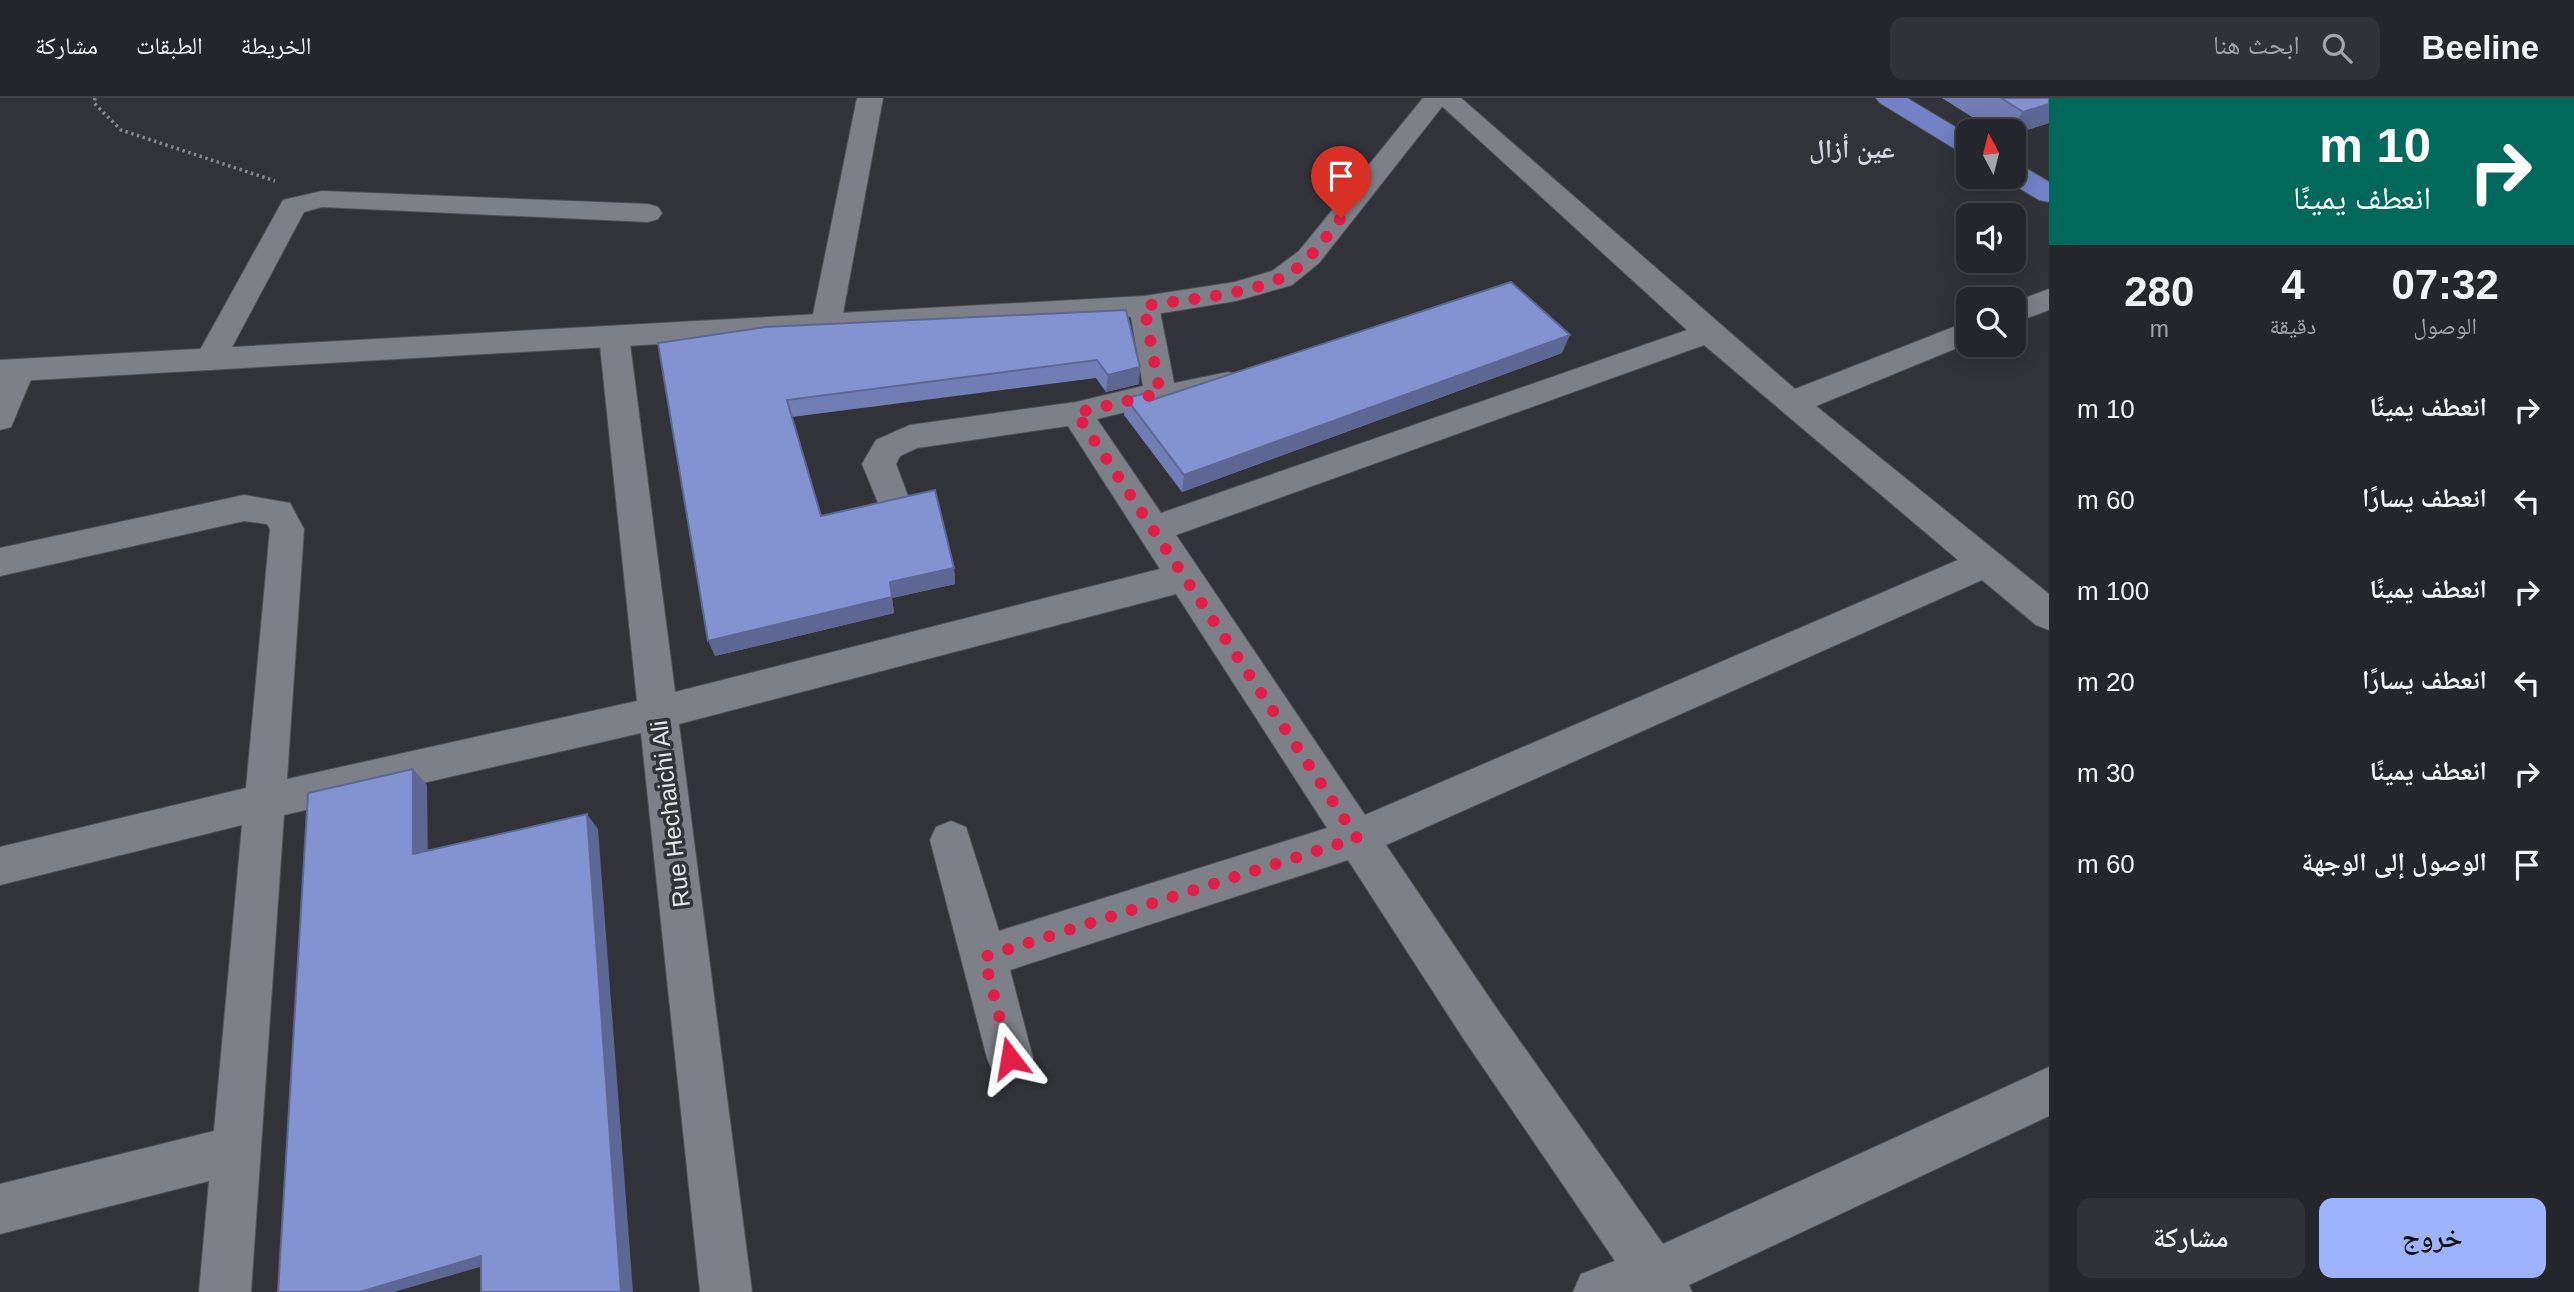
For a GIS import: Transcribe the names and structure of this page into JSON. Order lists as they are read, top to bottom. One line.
{"streets":{"street":["Rue Hechaichi Ali"]},"districts":["عين أزال"],"north":"top","page":{"header":"Beeline","search":"ابحث هنا","nav":["الخريطة","الطبقات","مشاركة"],"turn":["10 m","انعطف يمينًا"],"eta":["07:32","الوصول","4","دقيقة","280","m"],"list":[{"name":"انعطف يمينًا","value":"10 m"},{"name":"انعطف يسارًا","value":"60 m"},{"name":"انعطف يمينًا","value":"100 m"},{"name":"انعطف يسارًا","value":"20 m"},{"name":"انعطف يمينًا","value":"30 m"},{"name":"الوصول إلى الوجهة","value":"60 m"}],"buttons":["خروج","مشاركة"]}}
